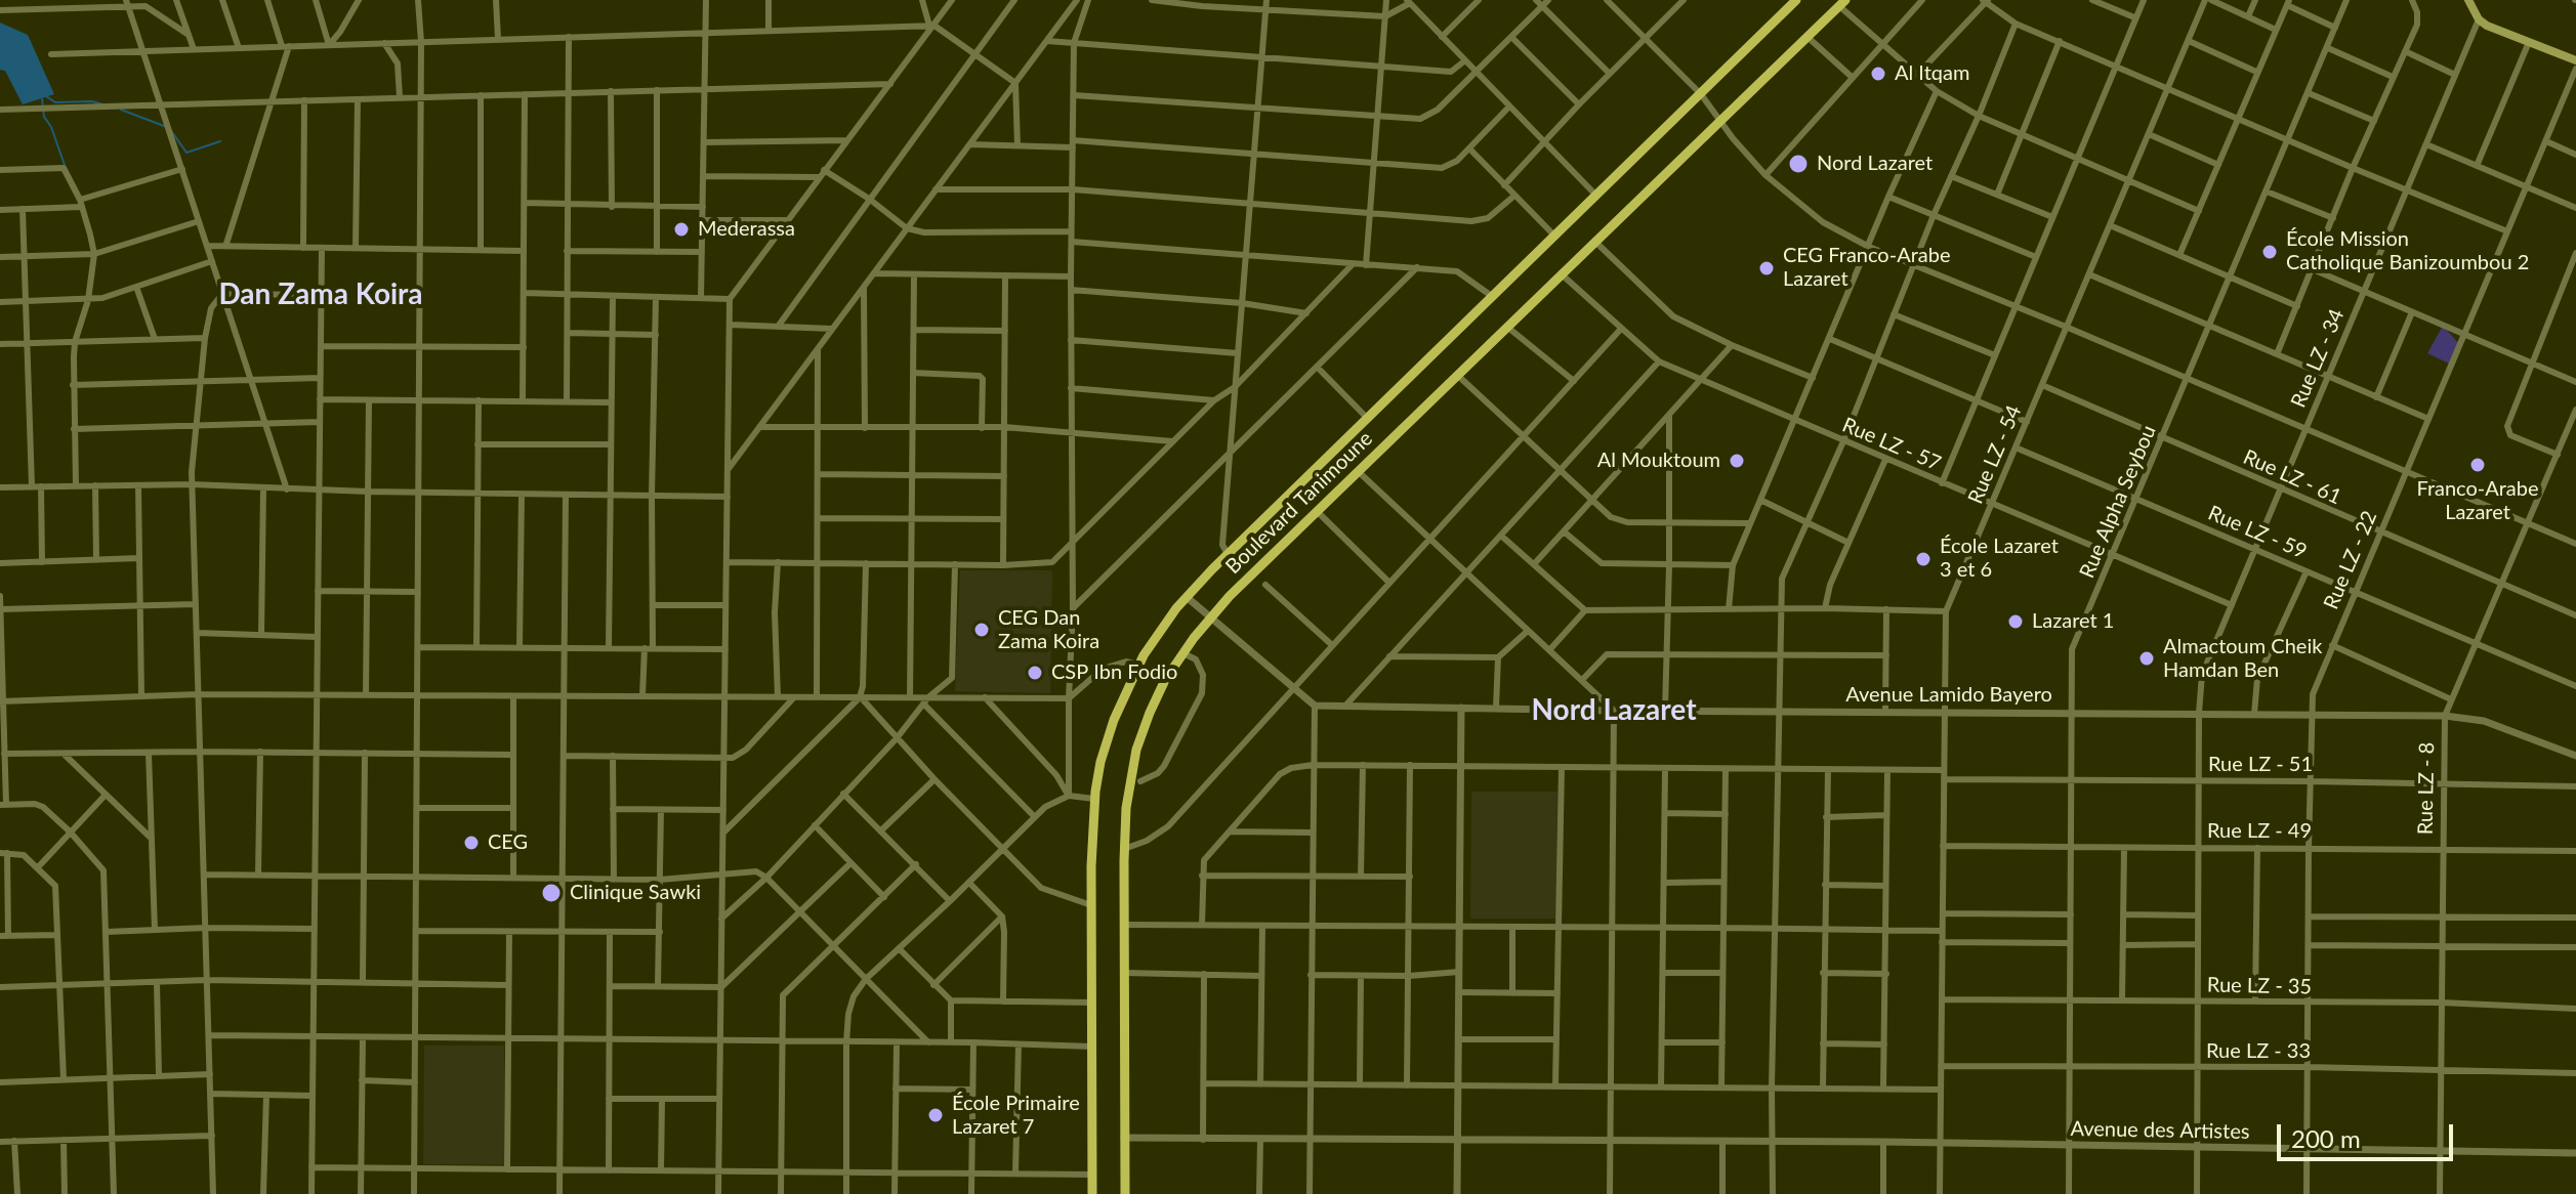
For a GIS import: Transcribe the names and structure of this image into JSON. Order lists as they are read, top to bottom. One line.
{"streets":{"main road":["Boulevard Tanimoune"],"street":["Rue LZ - 34","Rue LZ - 57","Rue LZ - 54","Rue LZ - 61","Rue Alpha Seybou","Rue LZ - 59","Rue LZ - 22","Avenue Lamido Bayero","Rue LZ - 51","Rue LZ - 8","Rue LZ - 49","Rue LZ - 35","Rue LZ - 33","Avenue des Artistes"]},"crossings":[["Rue LZ - 34","Rue LZ - 57"],["Rue LZ - 34","Rue LZ - 61"],["Rue LZ - 34","Rue LZ - 59"],["Rue LZ - 34","Avenue Lamido Bayero"],["Rue LZ - 34","Rue LZ - 51"],["Rue LZ - 34","Rue LZ - 49"],["Rue LZ - 34","Rue LZ - 35"],["Rue LZ - 34","Rue LZ - 33"],["Rue LZ - 34","Avenue des Artistes"],["Rue LZ - 57","Rue LZ - 54"],["Rue LZ - 57","Rue Alpha Seybou"],["Rue LZ - 57","Boulevard Tanimoune"],["Rue LZ - 54","Rue LZ - 61"],["Rue LZ - 54","Rue LZ - 59"],["Rue LZ - 54","Avenue Lamido Bayero"],["Rue LZ - 54","Rue LZ - 51"],["Rue LZ - 54","Rue LZ - 49"],["Rue LZ - 54","Rue LZ - 35"],["Rue LZ - 54","Rue LZ - 33"],["Rue LZ - 54","Avenue des Artistes"],["Rue LZ - 61","Rue Alpha Seybou"],["Rue LZ - 61","Rue LZ - 22"],["Rue LZ - 61","Rue LZ - 8"],["Rue Alpha Seybou","Rue LZ - 59"],["Rue Alpha Seybou","Avenue Lamido Bayero"],["Rue Alpha Seybou","Rue LZ - 51"],["Rue Alpha Seybou","Rue LZ - 49"],["Rue Alpha Seybou","Rue LZ - 35"],["Rue Alpha Seybou","Rue LZ - 33"],["Rue Alpha Seybou","Avenue des Artistes"],["Boulevard Tanimoune","Avenue des Artistes"],["Rue LZ - 59","Rue LZ - 22"],["Rue LZ - 59","Rue LZ - 8"],["Rue LZ - 22","Avenue Lamido Bayero"],["Rue LZ - 22","Rue LZ - 51"],["Rue LZ - 22","Rue LZ - 49"],["Rue LZ - 22","Rue LZ - 35"],["Rue LZ - 22","Rue LZ - 33"],["Rue LZ - 22","Avenue des Artistes"],["Avenue Lamido Bayero","Rue LZ - 8"],["Rue LZ - 51","Rue LZ - 8"],["Rue LZ - 8","Rue LZ - 49"],["Rue LZ - 8","Rue LZ - 35"],["Rue LZ - 8","Rue LZ - 33"],["Rue LZ - 8","Avenue des Artistes"]],"districts":["Dan Zama Koira","Nord Lazaret"],"places":["Al Itqam","Nord Lazaret","Mederassa","École Mission Catholique Banizoumbou 2","CEG Franco-Arabe Lazaret","Al Mouktoum","Franco-Arabe Lazaret","École Lazaret 3 et 6","Lazaret 1","CEG Dan Zama Koira","Almactoum Cheik Hamdan Ben","CSP Ibn Fodio","CEG","Clinique Sawki","École Primaire Lazaret 7"],"scale_bar":"200 m"}
